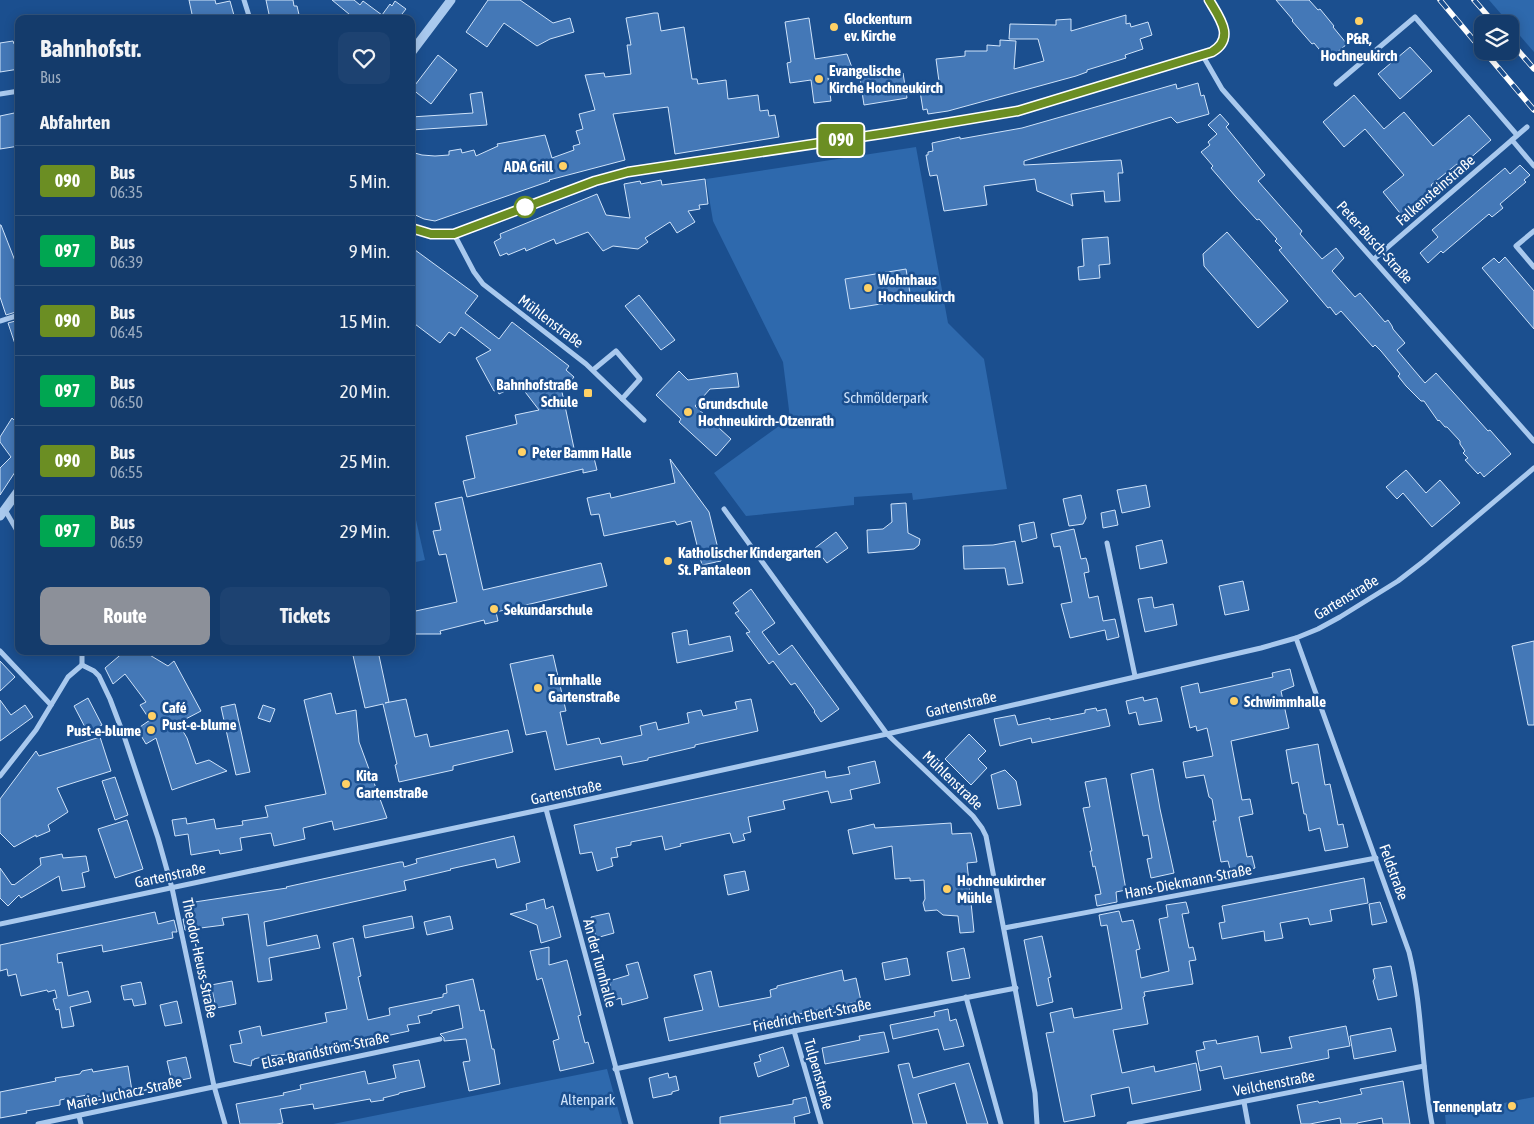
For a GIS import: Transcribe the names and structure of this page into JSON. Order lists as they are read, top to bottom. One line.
{"streets":{"street":["Falkensteinstraße","Peter-Busch-Straße","Mühlenstraße","Gartenstraße","Feldstraße","Hans-Diekmann-Straße","Theodor-Heuss-Straße","An der Turnhalle","Friedrich-Ebert-Straße","Elsa-Brandström-Straße","Tulpenstraße","Veilchenstraße","Marie-Juchacz-Straße"]},"crossings":[["Falkensteinstraße","Peter-Busch-Straße"],["Mühlenstraße","Gartenstraße"],["Mühlenstraße","Hans-Diekmann-Straße"],["Mühlenstraße","Friedrich-Ebert-Straße"],["Gartenstraße","Feldstraße"],["Gartenstraße","Theodor-Heuss-Straße"],["Gartenstraße","An der Turnhalle"],["Feldstraße","Hans-Diekmann-Straße"],["Feldstraße","Veilchenstraße"],["Theodor-Heuss-Straße","Elsa-Brandström-Straße"],["Theodor-Heuss-Straße","Marie-Juchacz-Straße"],["An der Turnhalle","Friedrich-Ebert-Straße"],["Friedrich-Ebert-Straße","Tulpenstraße"],["Elsa-Brandström-Straße","Marie-Juchacz-Straße"]],"parks":["Schmölderpark","Altenpark"],"places":{"other":["P&R, Hochneukirch","Glockenturn ev. Kirche","Evangelische Kirche Hochneukirch","ADA Grill","Wohnhaus Hochneukirch","Grundschule Hochneukirch-Otzenrath","Peter Bamm Halle","Katholischer Kindergarten St. Pantaleon","Sekundarschule","Turnhalle Gartenstraße","Schwimmhalle","Café Pust-e-blume","Pust-e-blume","Kita Gartenstraße","Hochneukircher Mühle","Tennenplatz"],"transit":["Bahnhofstraße Schule"]},"lines":["bus line 090"],"page":{"on_map":"090","heading":[["Bahnhofstr.","Bus"],"Abfahrten"],"list":[{"mark":"090","name":"Bus","note":"06:35","value":"5 Min."},{"mark":"097","name":"Bus","note":"06:39","value":"9 Min."},{"mark":"090","name":"Bus","note":"06:45","value":"15 Min."},{"mark":"097","name":"Bus","note":"06:50","value":"20 Min."},{"mark":"090","name":"Bus","note":"06:55","value":"25 Min."},{"mark":"097","name":"Bus","note":"06:59","value":"29 Min."}],"buttons":["Route","Tickets"]}}
